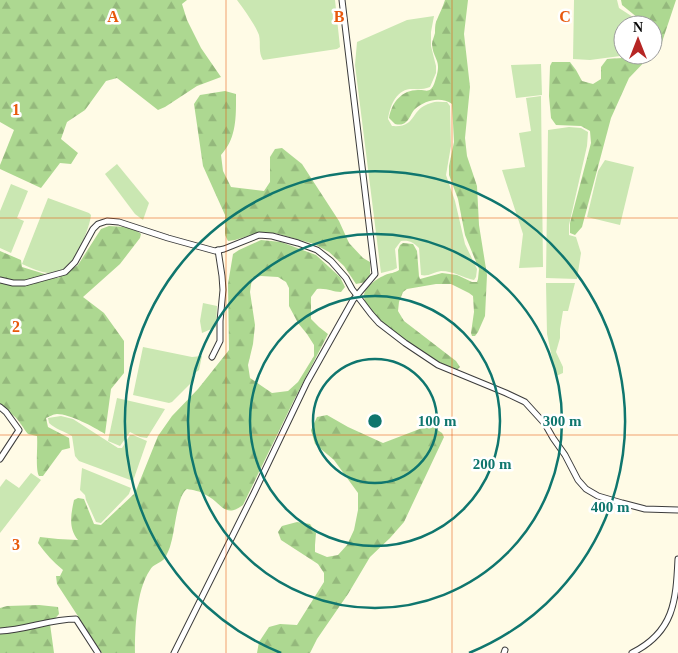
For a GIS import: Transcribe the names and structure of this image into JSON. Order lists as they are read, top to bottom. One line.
{"north":"top","grid":{"columns":["A","B","C"],"rows":["1","2","3"]},"rings":["100 m","300 m","200 m","400 m"]}
